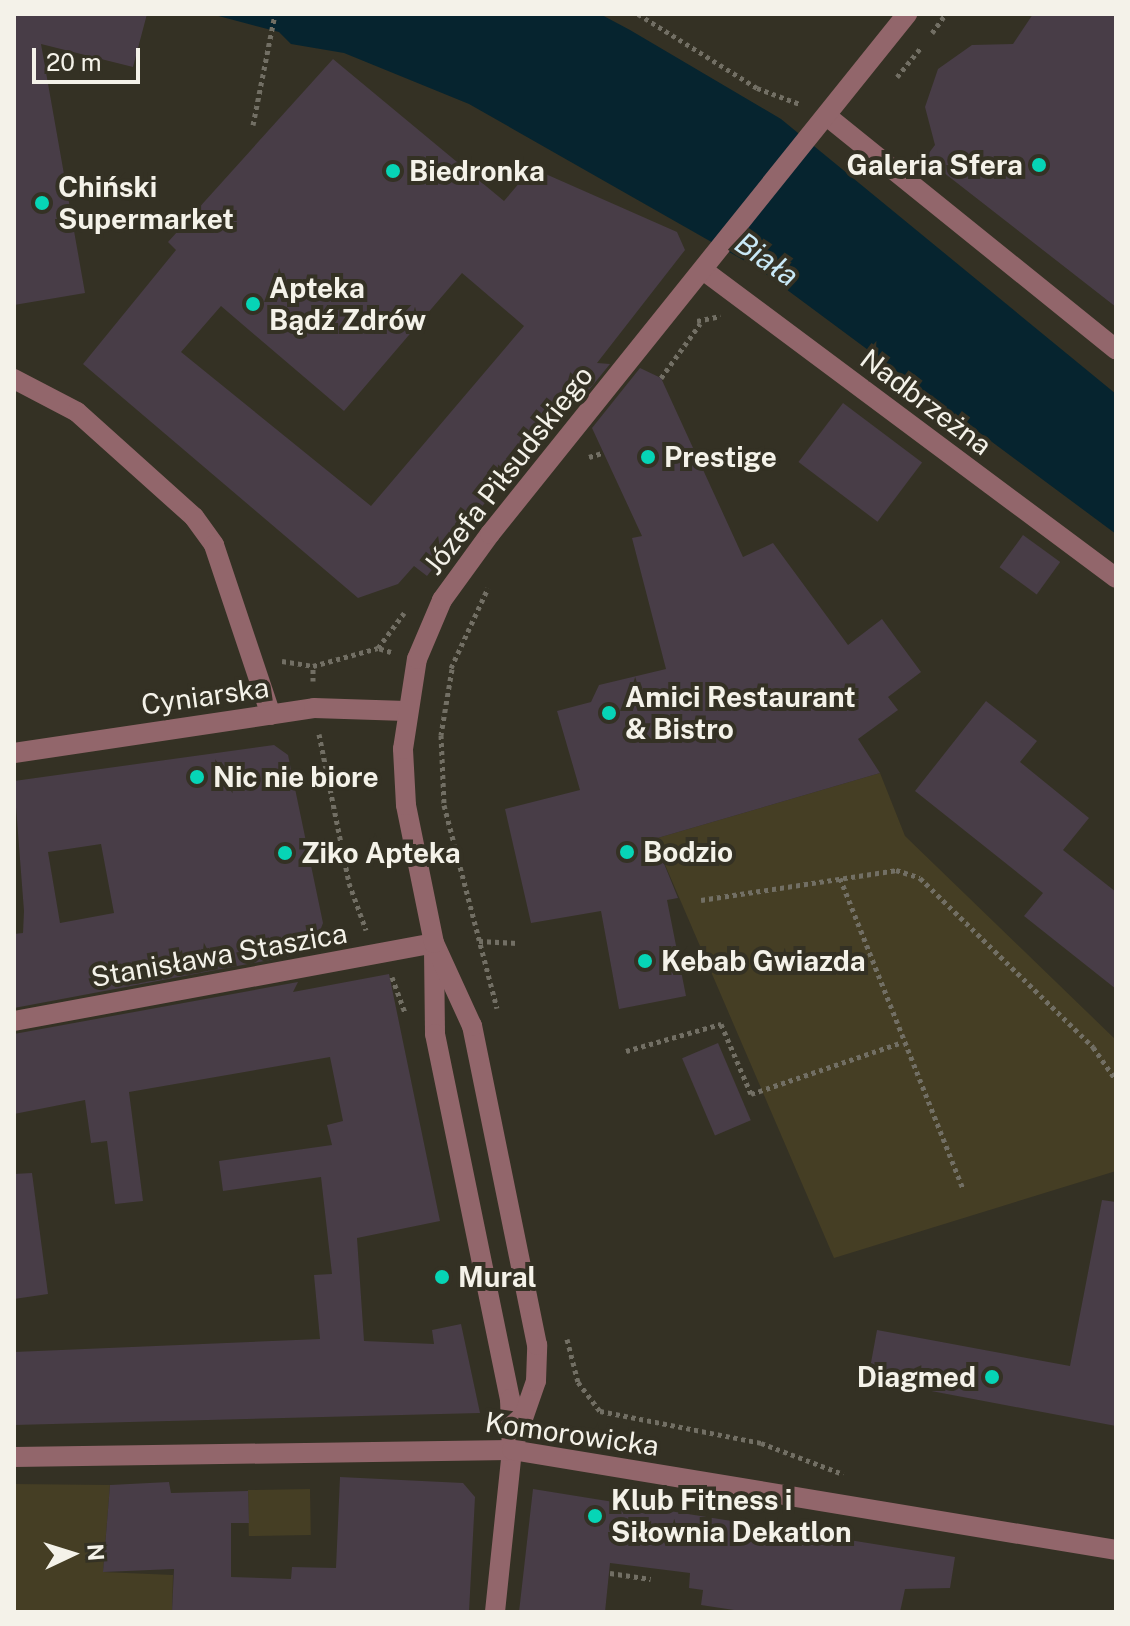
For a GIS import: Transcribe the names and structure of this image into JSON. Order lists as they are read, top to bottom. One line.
{"streets":{"street":["Nadbrzeżna","Józefa Piłsudskiego","Cyniarska","Stanisława Staszica","Komorowicka"]},"crossings":[["Nadbrzeżna","Józefa Piłsudskiego"],["Józefa Piłsudskiego","Cyniarska"],["Józefa Piłsudskiego","Stanisława Staszica"],["Józefa Piłsudskiego","Komorowicka"]],"water":["Biała"],"places":["Galeria Sfera","Biedronka","Chiński Supermarket","Apteka Bądź Zdrów","Prestige","Amici Restaurant & Bistro","Nic nie biore","Bodzio","Ziko Apteka","Kebab Gwiazda","Mural","Diagmed","Klub Fitness i Siłownia Dekatlon"],"scale_bar":"20 m","north":"right"}
